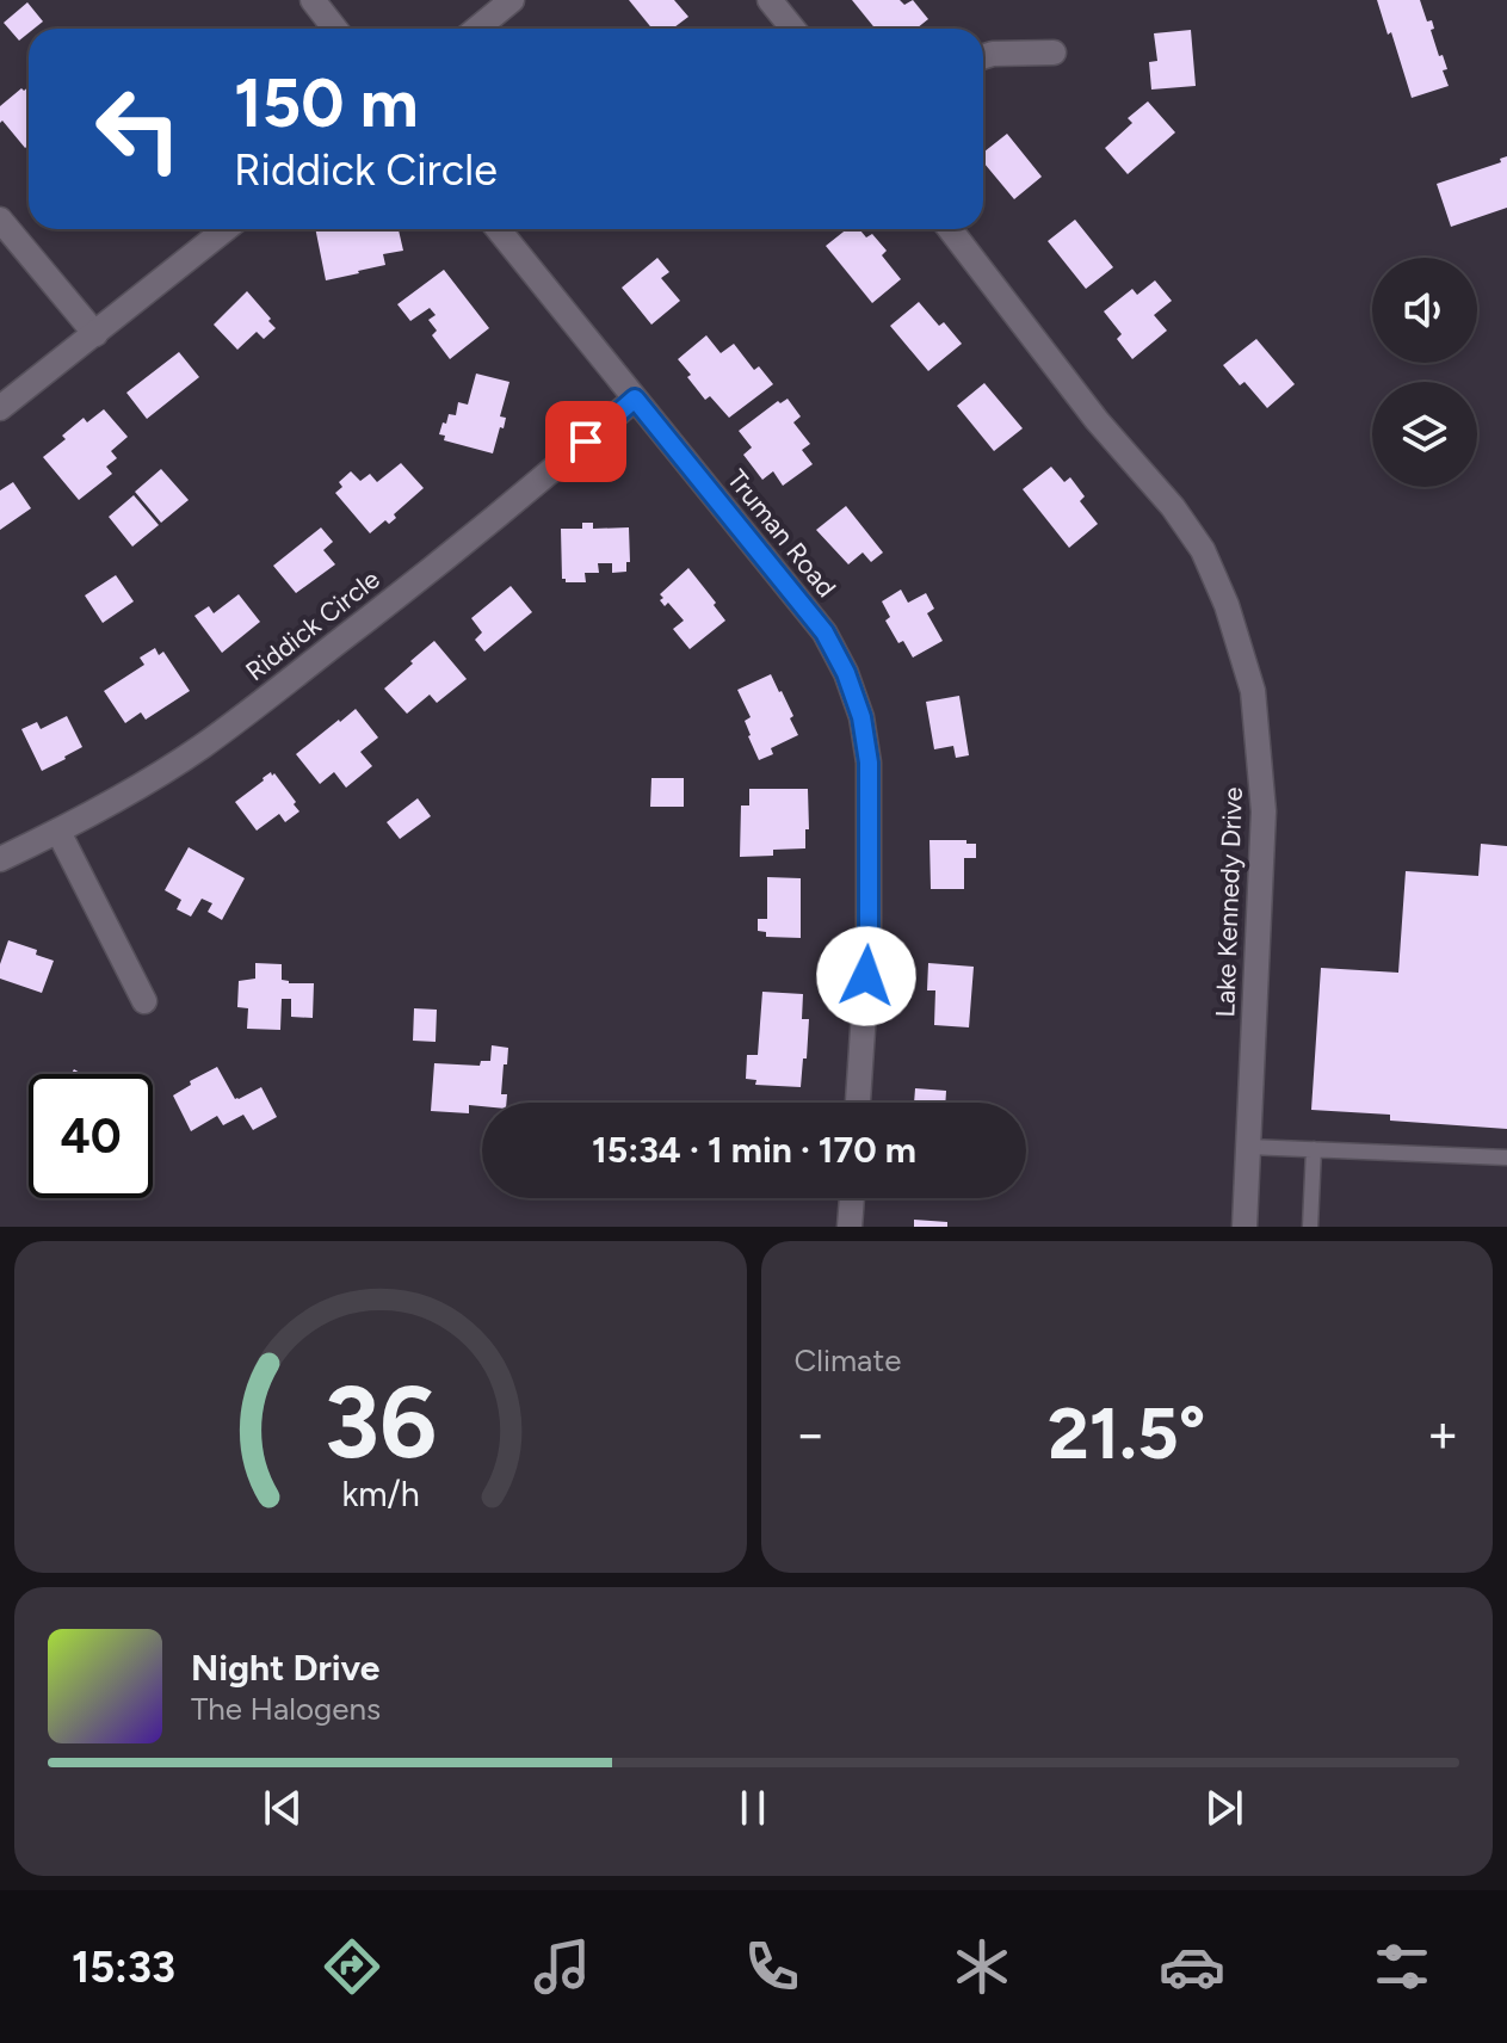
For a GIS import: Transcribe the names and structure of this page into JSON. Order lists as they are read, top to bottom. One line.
{"streets":{"street":["Truman Road","Riddick Circle","Lake Kennedy Drive"]},"crossings":[["Truman Road","Riddick Circle"]],"page":{"turn":["150 m","Riddick Circle"],"limit":"40","trip":"15:34 · 1 min · 170 m","tile":"Climate","heat":["−","21.5°","+"],"song":["Night Drive","The Halogens"],"tabs":"15:33","gauge":["36","km/h"]}}
